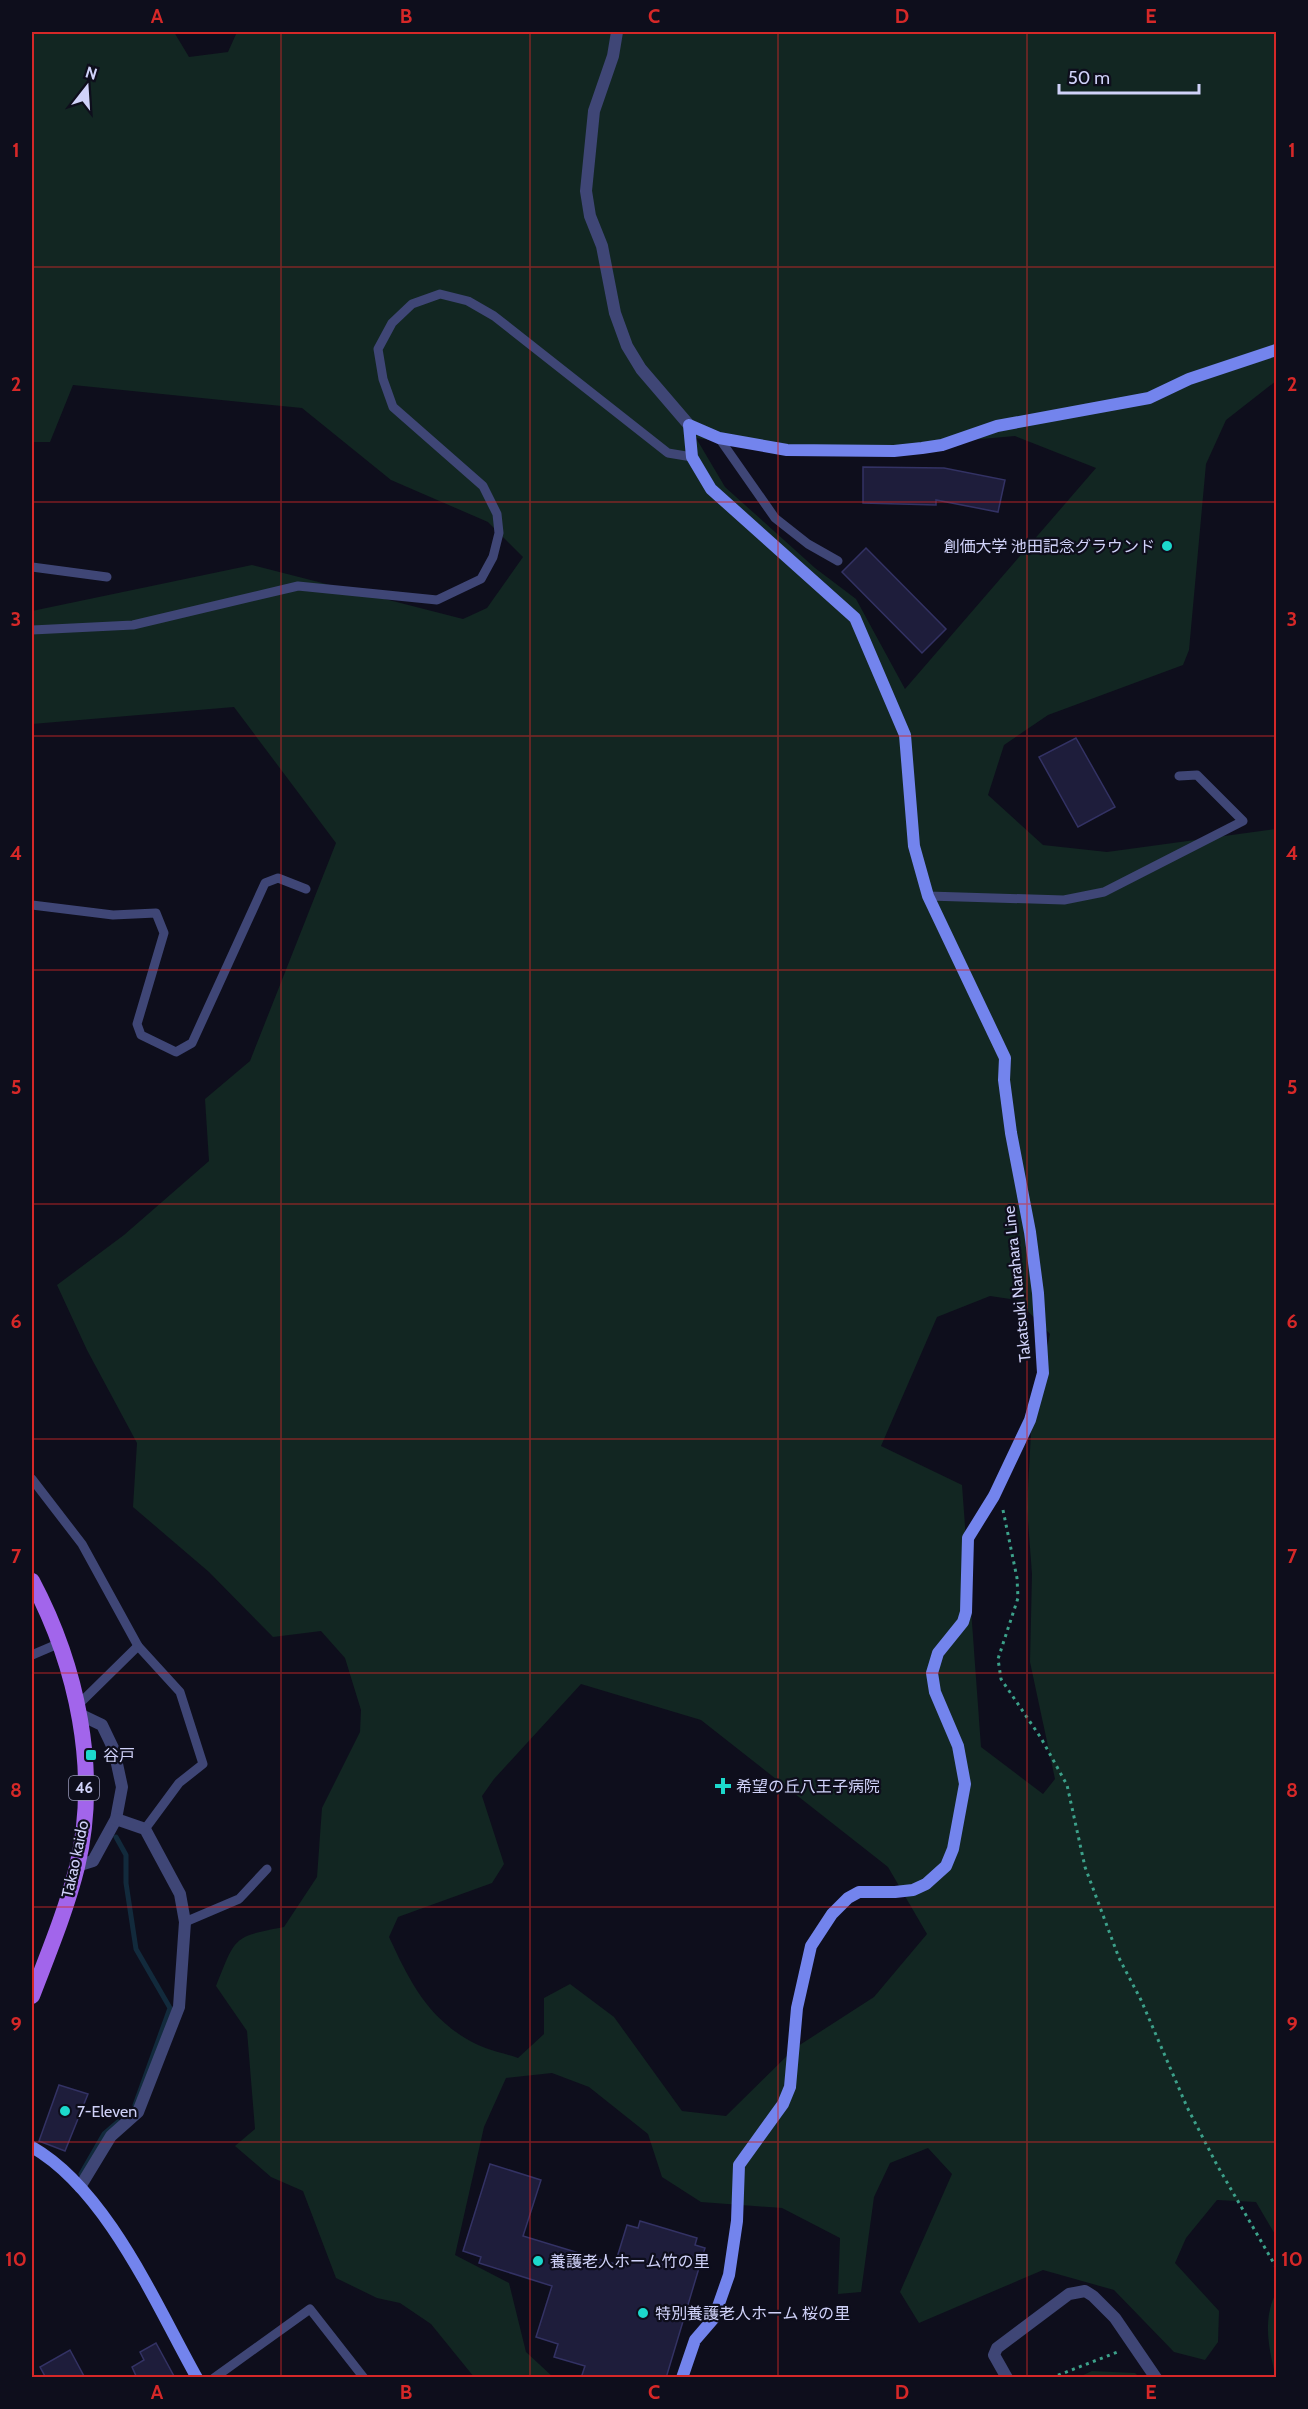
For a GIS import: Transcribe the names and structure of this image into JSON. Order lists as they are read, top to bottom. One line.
{"streets":{"main road":["Takatsuki Narahara Line","46","Takao kaido"]},"places":{"other":["創価大学 池田記念グラウンド","7-Eleven","養護老人ホーム竹の里","特別養護老人ホーム 桜の里"],"transit":["谷戸"],"health":["希望の丘八王子病院"]},"scale_bar":"50 m","north":"top","grid":{"columns":["A","B","C","D","E"],"rows":["1","2","3","4","5","6","7","8","9","10"]}}
